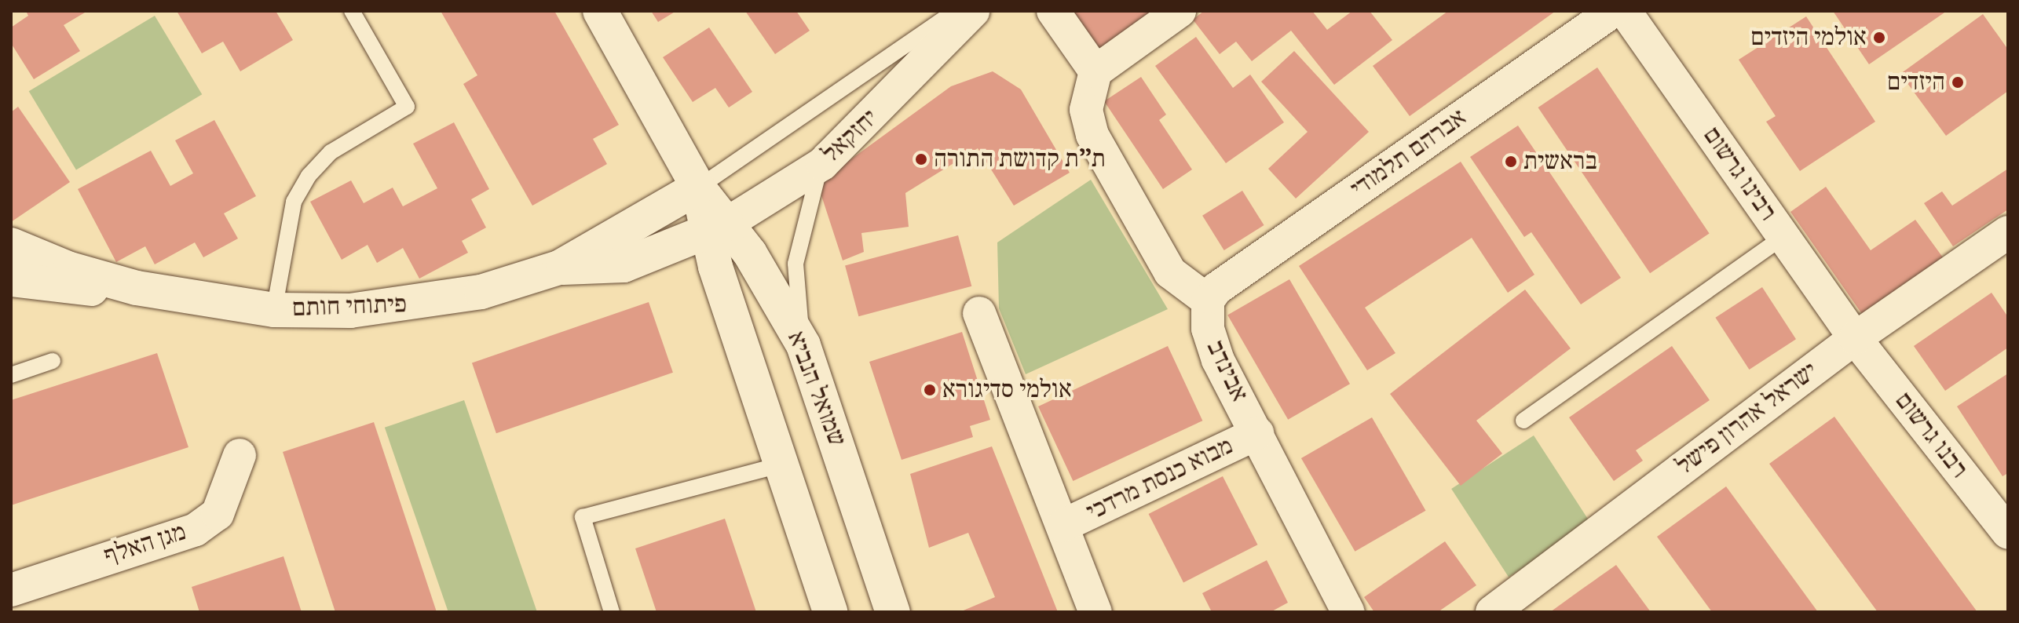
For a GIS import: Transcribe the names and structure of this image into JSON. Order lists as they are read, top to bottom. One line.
{"streets":{"street":["יחזקאל","אברהם תלמודי","רבינו גרשום","פיתוחי חותם","אבינדב","שמואל הנביא","ישראל אהרון פישל","רבנו גרשום","מבוא כנסת מרדכי","מגן האלף"]},"crossings":[["יחזקאל","פיתוחי חותם"],["יחזקאל","שמואל הנביא"],["אברהם תלמודי","אבינדב"],["רבינו גרשום","ישראל אהרון פישל"],["רבינו גרשום","רבנו גרשום"],["פיתוחי חותם","שמואל הנביא"],["אבינדב","מבוא כנסת מרדכי"],["ישראל אהרון פישל","רבנו גרשום"]],"places":["אולמי היזדים","היזדים","ת\"ת קדושת התורה","בראשית","אולמי סדיגורא"]}
